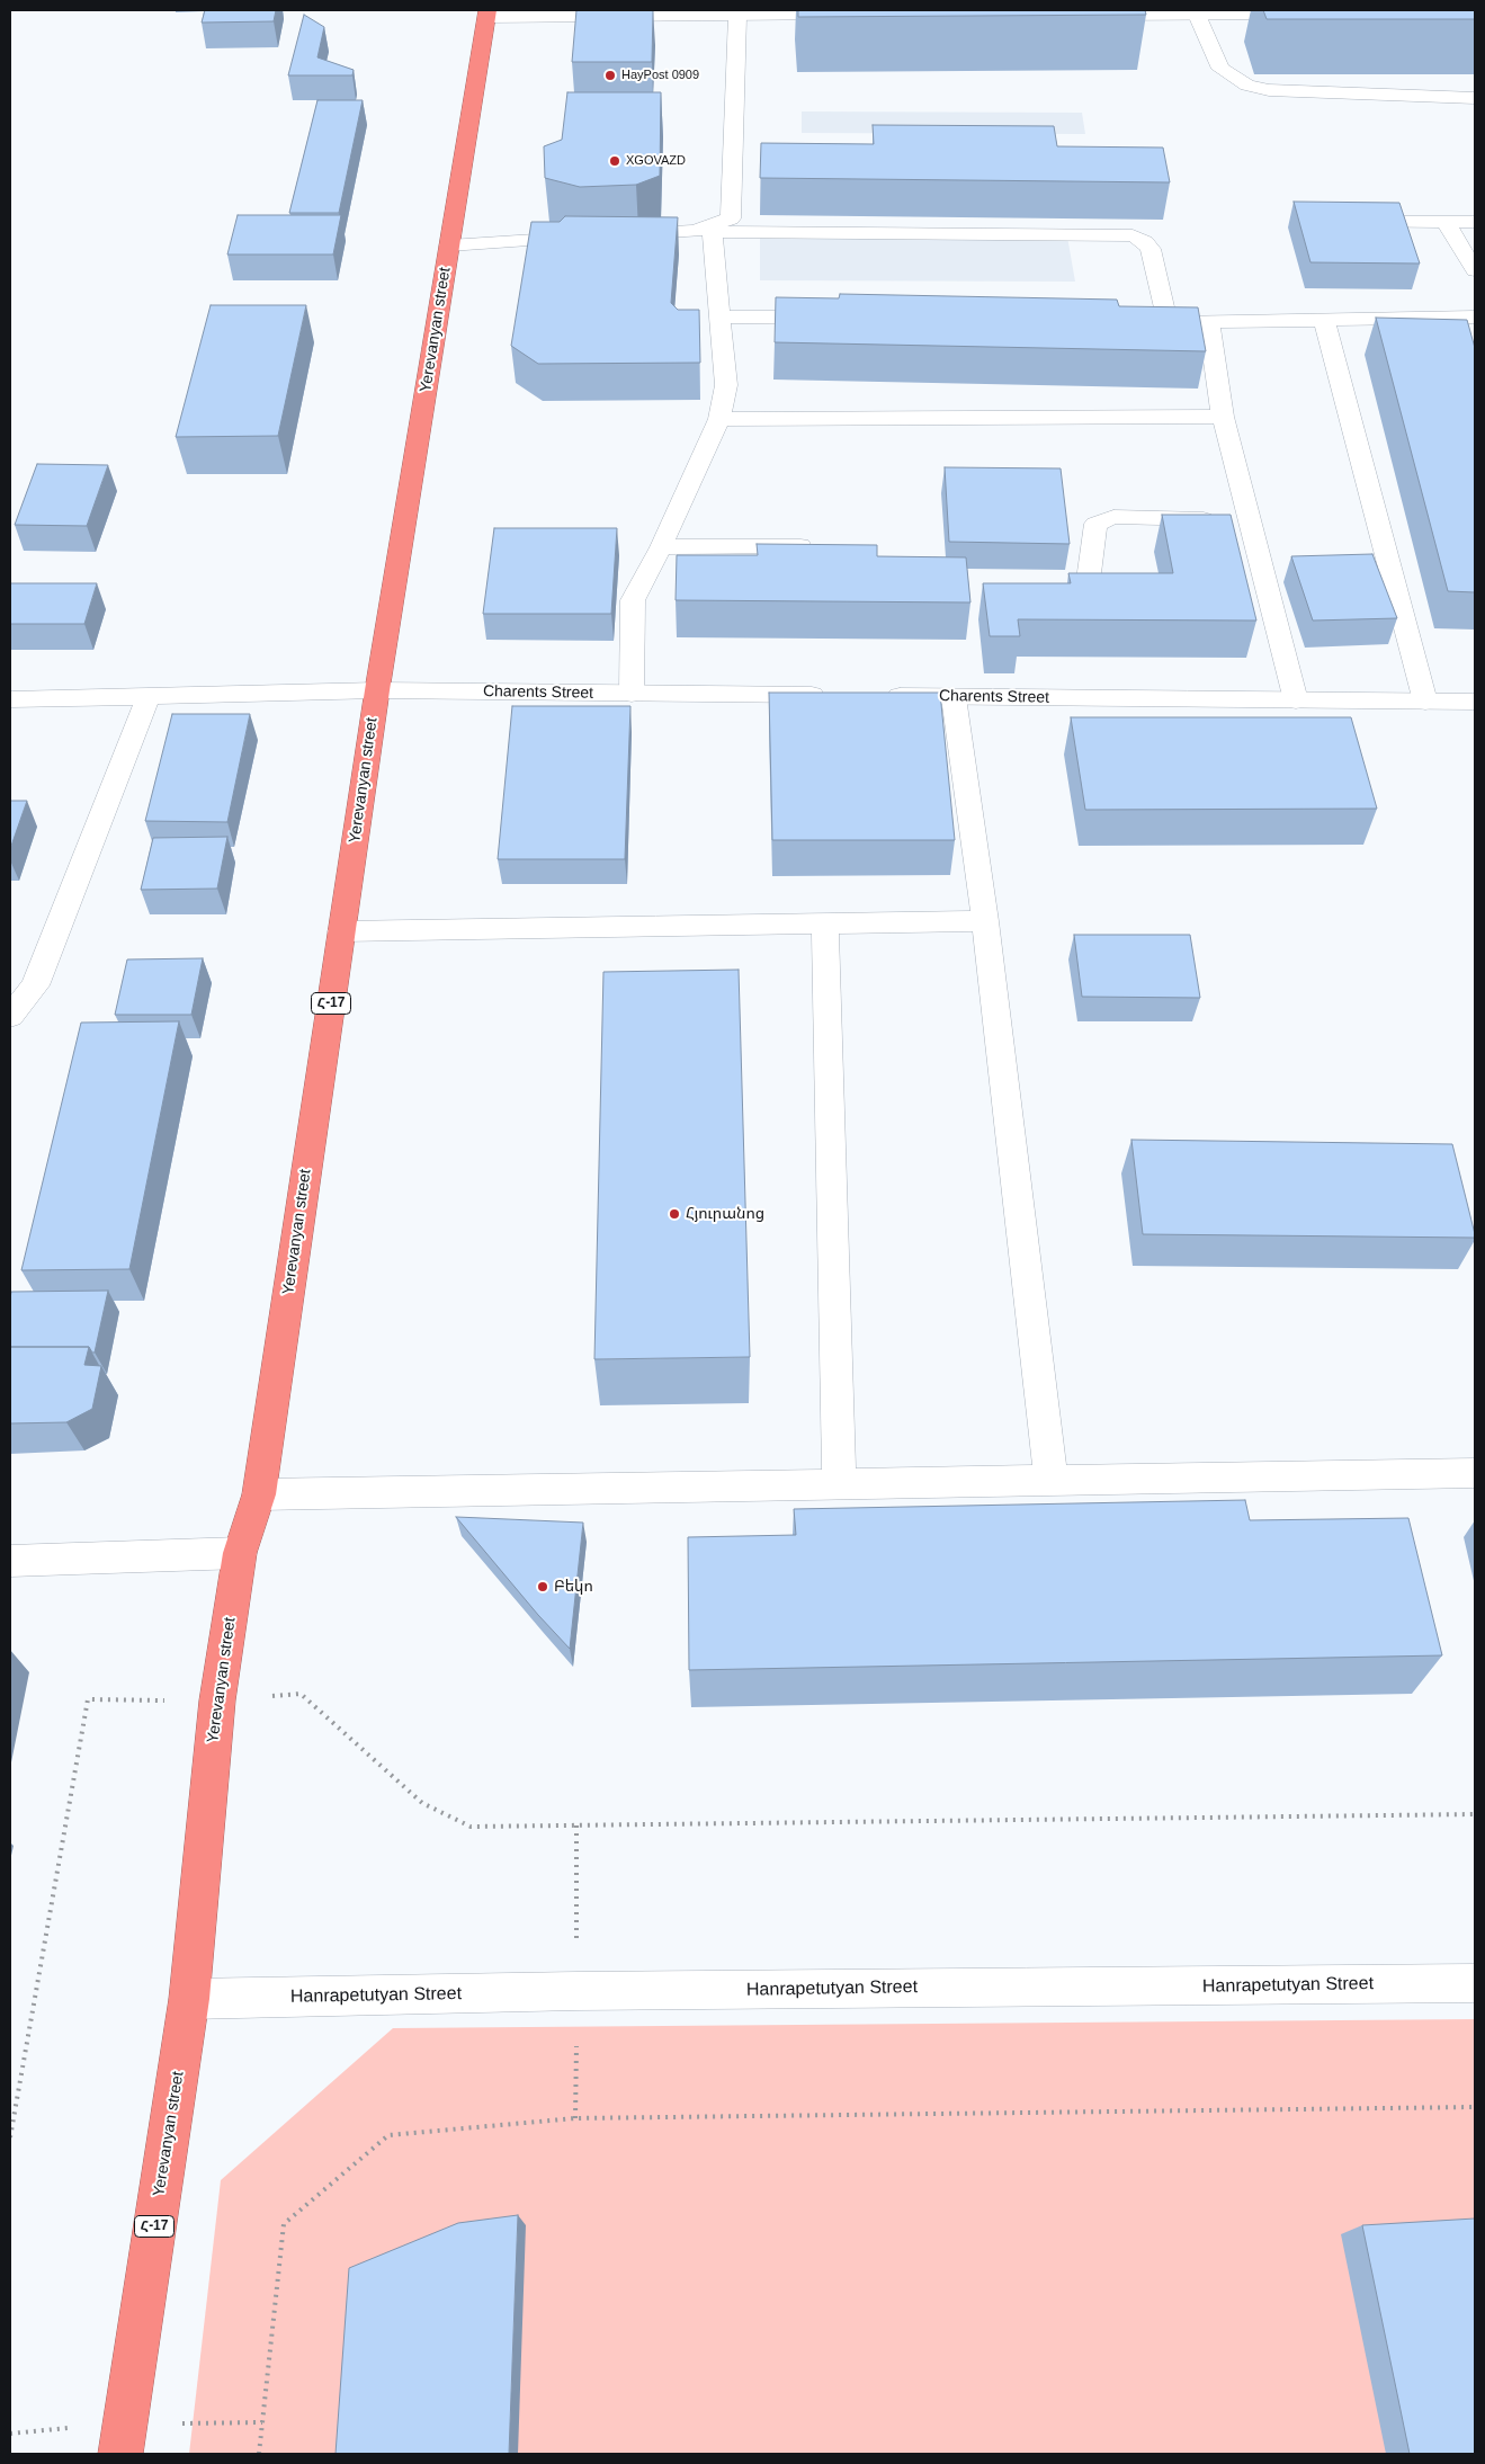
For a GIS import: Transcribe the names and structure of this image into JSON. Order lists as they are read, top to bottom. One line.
{"streets":{"highway":["Yerevanyan street","Հ-17"],"street":["Charents Street","Hanrapetutyan Street"]},"crossings":[["Yerevanyan street","Charents Street"],["Yerevanyan street","Hanrapetutyan Street"]],"places":["HayPost 0909","XGOVAZD","Հյուրանոց","Բեկո"]}
